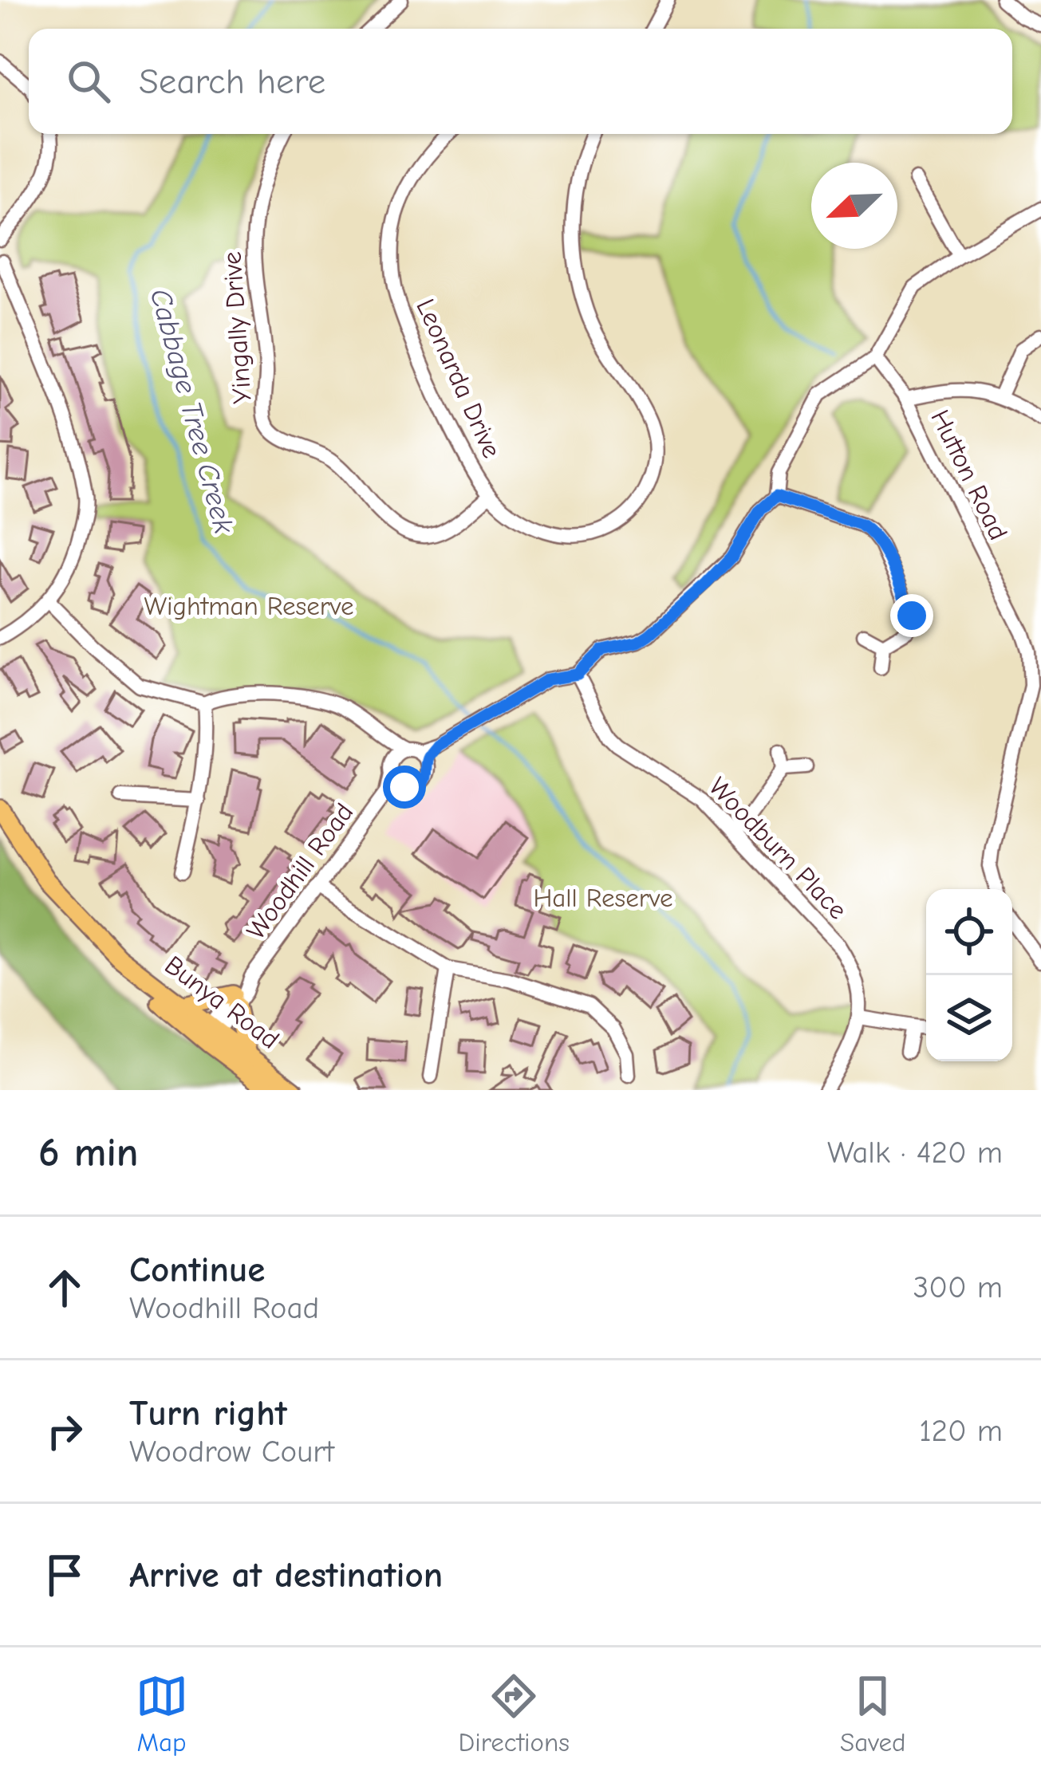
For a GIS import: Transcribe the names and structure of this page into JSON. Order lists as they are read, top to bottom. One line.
{"streets":{"main road":["Bunya Road"],"street":["Yingally Drive","Leonarda Drive","Hutton Road","Woodburn Place","Woodhill Road"]},"crossings":[["Yingally Drive","Leonarda Drive"],["Hutton Road","Woodhill Road"],["Woodburn Place","Woodhill Road"],["Woodhill Road","Bunya Road"]],"water":["Cabbage Tree Creek"],"parks":["Wightman Reserve","Hall Reserve"],"north":"bottom left","page":{"search":"Search here","heading":["6 min","Walk · 420 m"],"list":[["Continue","Woodhill Road","300 m"],["Turn right","Woodrow Court","120 m"],"Arrive at destination"],"nav":["Map","Directions","Saved"]}}
